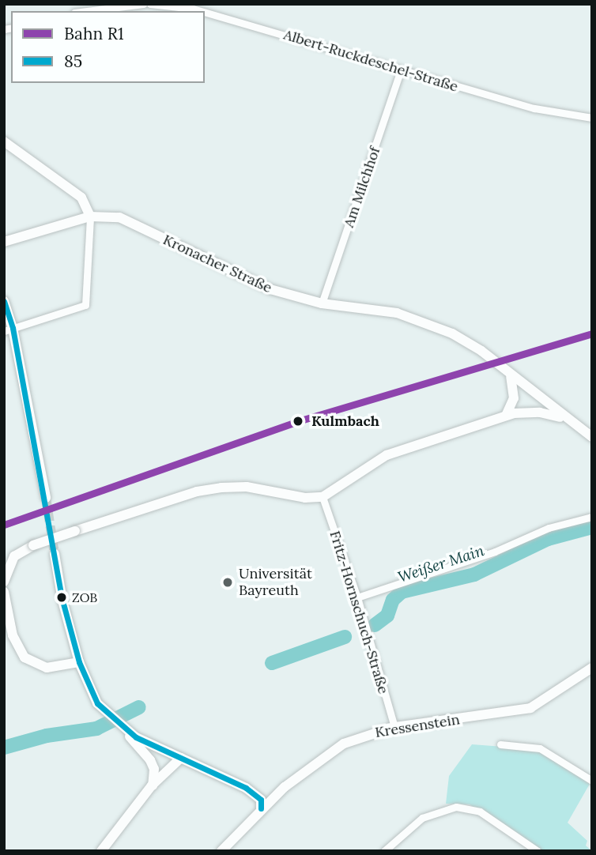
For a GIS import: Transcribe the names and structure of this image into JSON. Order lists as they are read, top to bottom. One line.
{"streets":{"street":["Albert-Ruckdeschel-Straße","Am Milchhof","Kronacher Straße","Fritz-Hornschuch-Straße","Kressenstein"]},"crossings":[["Albert-Ruckdeschel-Straße","Am Milchhof"],["Am Milchhof","Kronacher Straße"],["Fritz-Hornschuch-Straße","Kressenstein"]],"water":["Weißer Main"],"places":["Kulmbach","Universität Bayreuth","ZOB"],"lines":["transit line 85","rail line R1"],"legend":["Bahn R1","85"]}
